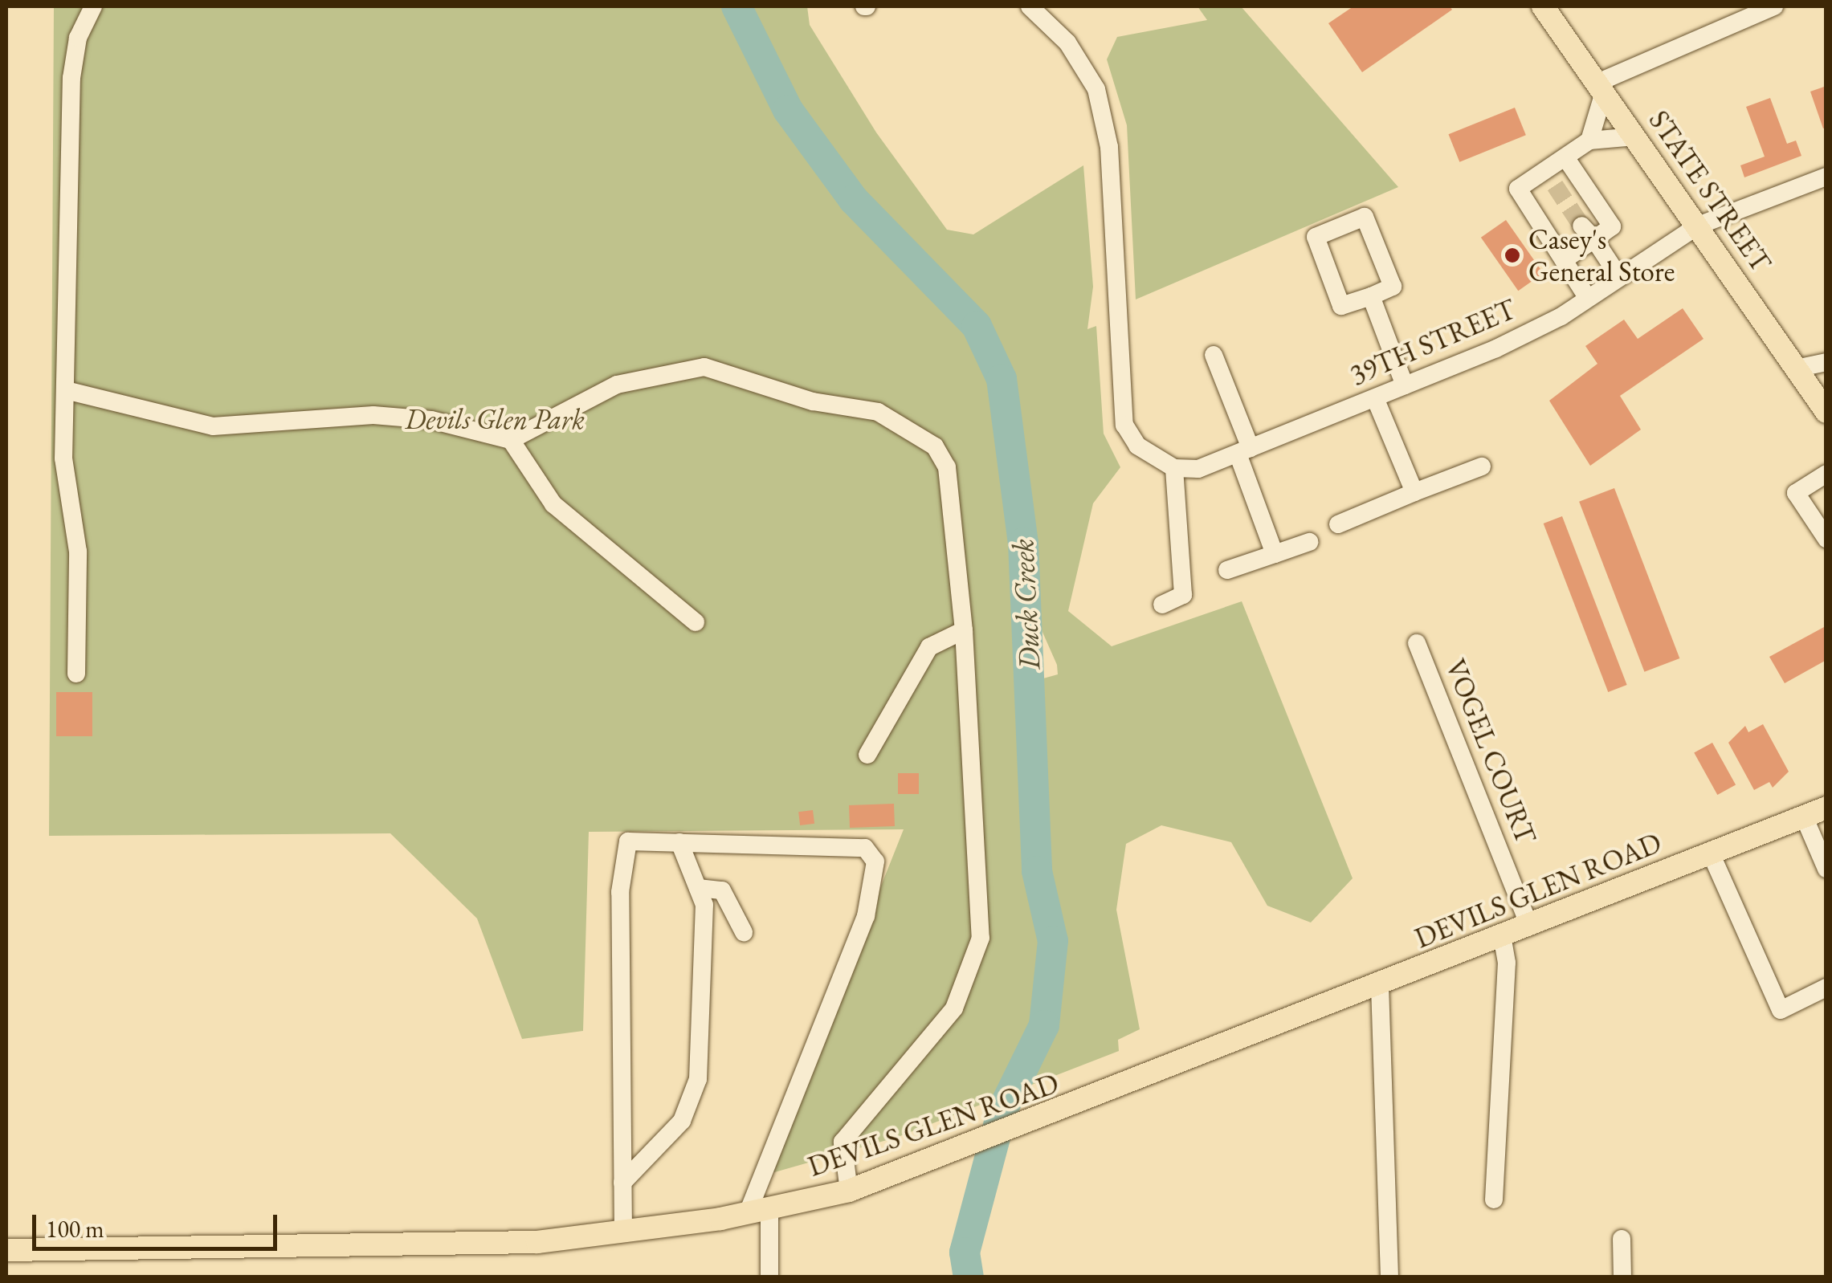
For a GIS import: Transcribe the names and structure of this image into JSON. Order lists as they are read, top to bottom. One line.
{"streets":{"main road":["STATE STREET","DEVILS GLEN ROAD"],"street":["39TH STREET","VOGEL COURT"]},"crossings":[["STATE STREET","39TH STREET"],["VOGEL COURT","DEVILS GLEN ROAD"]],"water":["Duck Creek"],"parks":["Devils Glen Park"],"places":["Casey's General Store"],"scale_bar":"100 m"}
